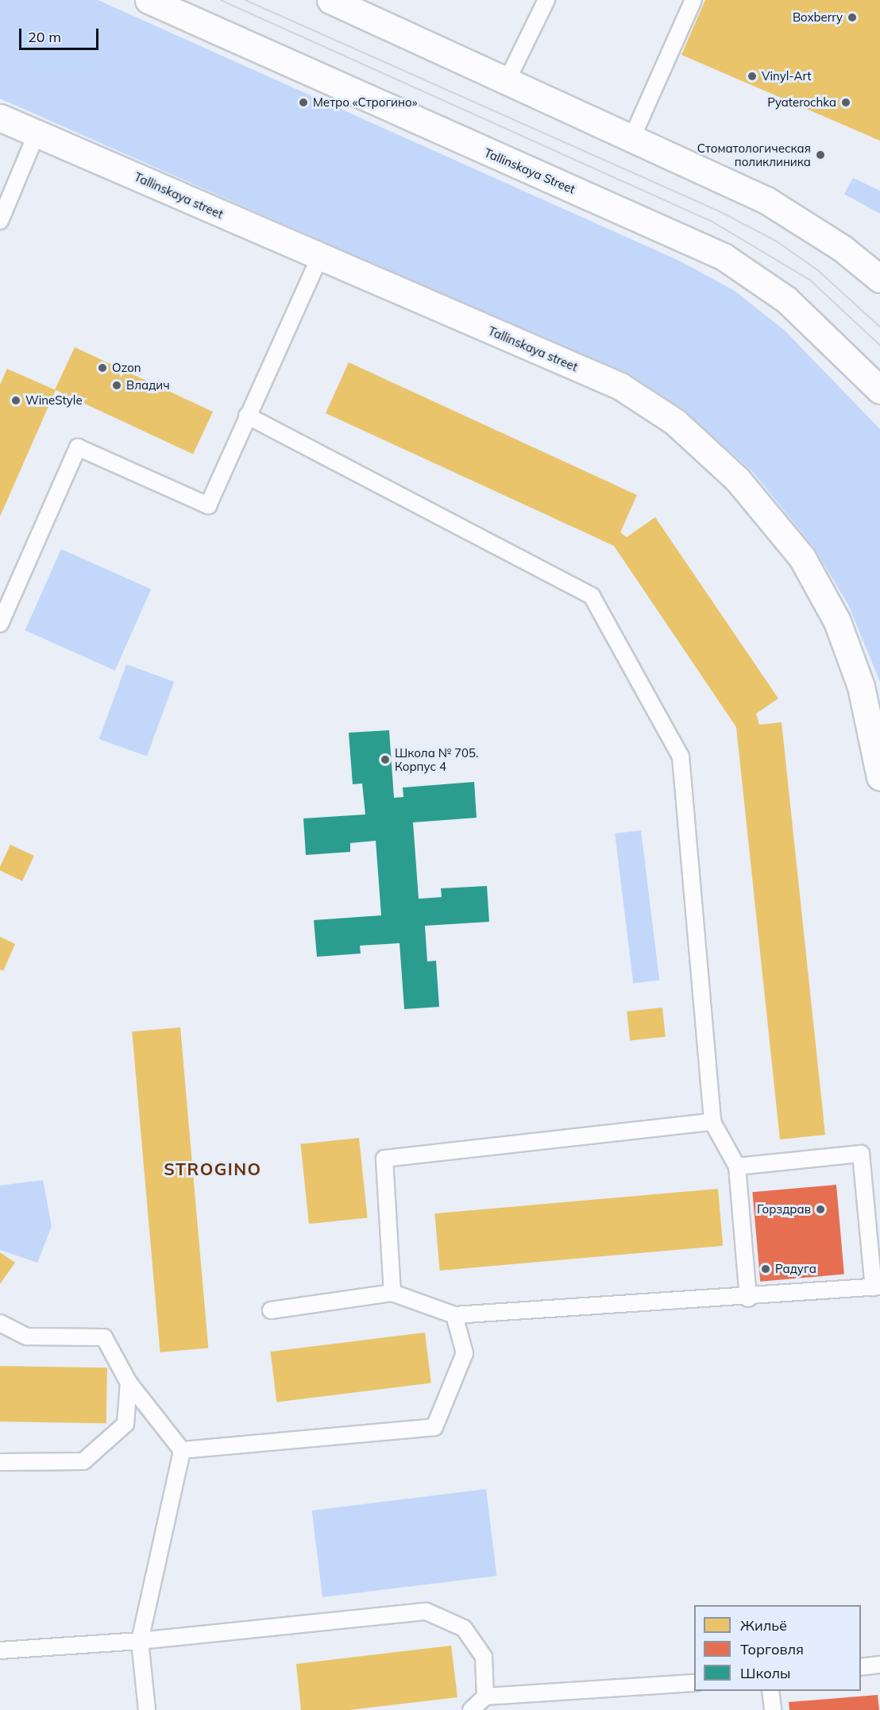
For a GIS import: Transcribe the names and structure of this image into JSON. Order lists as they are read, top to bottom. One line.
{"streets":{"main road":["Tallinskaya Street","Tallinskaya street"]},"districts":["STROGINO"],"places":["Boxberry","Vinyl-Art","Метро «Строгино»","Pyaterochka","Стоматологическая поликлиника","Ozon","Владич","WineStyle","Школа № 705. Корпус 4","Горздрав","Радуга"],"legend":["Жильё","Торговля","Школы"],"scale_bar":"20 m"}
